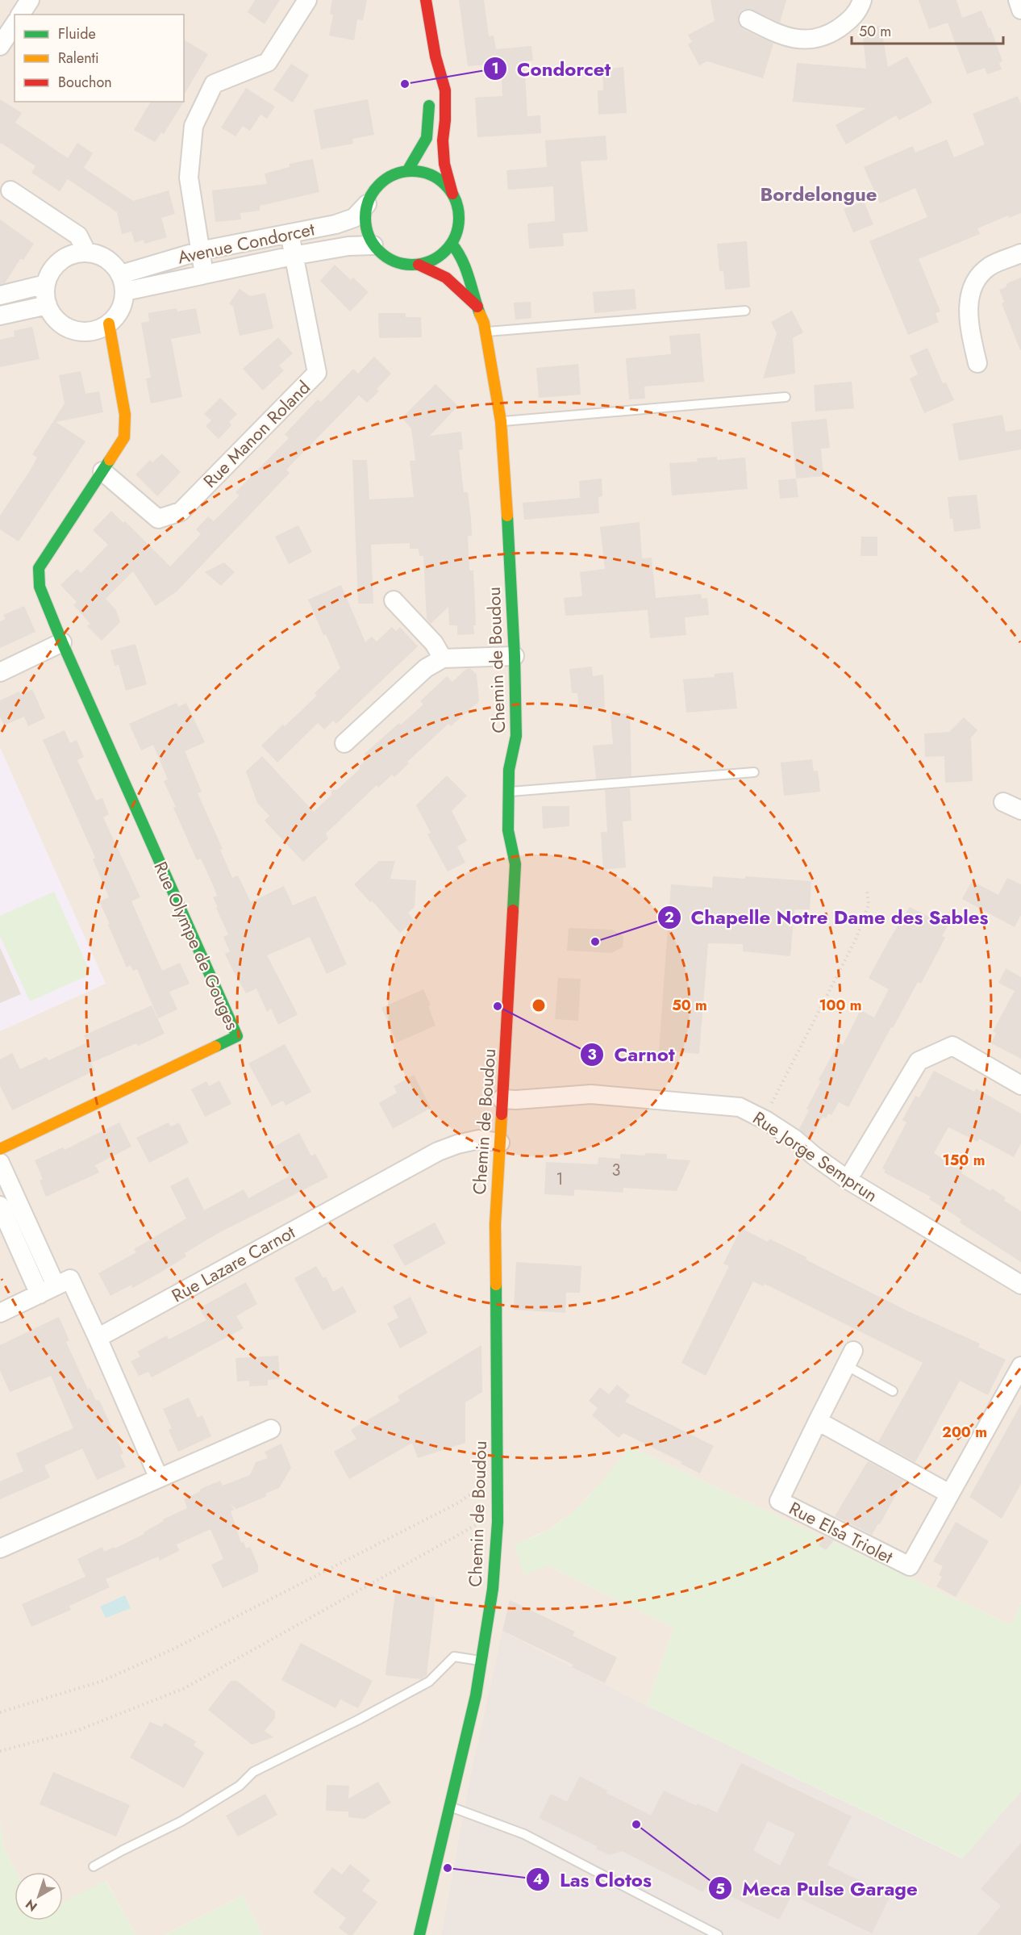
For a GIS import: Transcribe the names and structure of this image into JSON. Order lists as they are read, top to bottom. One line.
{"streets":{"street":["Avenue Condorcet","Rue Manon Roland","Chemin de Boudou","Rue Olympe de Gouges","Rue Jorge Semprun","Rue Lazare Carnot","Rue Elsa Triolet"]},"crossings":[["Avenue Condorcet","Rue Manon Roland"],["Avenue Condorcet","Chemin de Boudou"],["Avenue Condorcet","Rue Olympe de Gouges"],["Rue Manon Roland","Rue Olympe de Gouges"],["Chemin de Boudou","Rue Jorge Semprun"],["Chemin de Boudou","Rue Lazare Carnot"]],"districts":["Bordelongue"],"places":["Condorcet","Chapelle Notre Dame des Sables","Carnot","Meca Pulse Garage","Las Clotos"],"house_numbers":["3","1"],"legend":["Fluide","Ralenti","Bouchon"],"scale_bar":"50 m","north":"bottom left","rings":["50 m","100 m","150 m","200 m"]}
